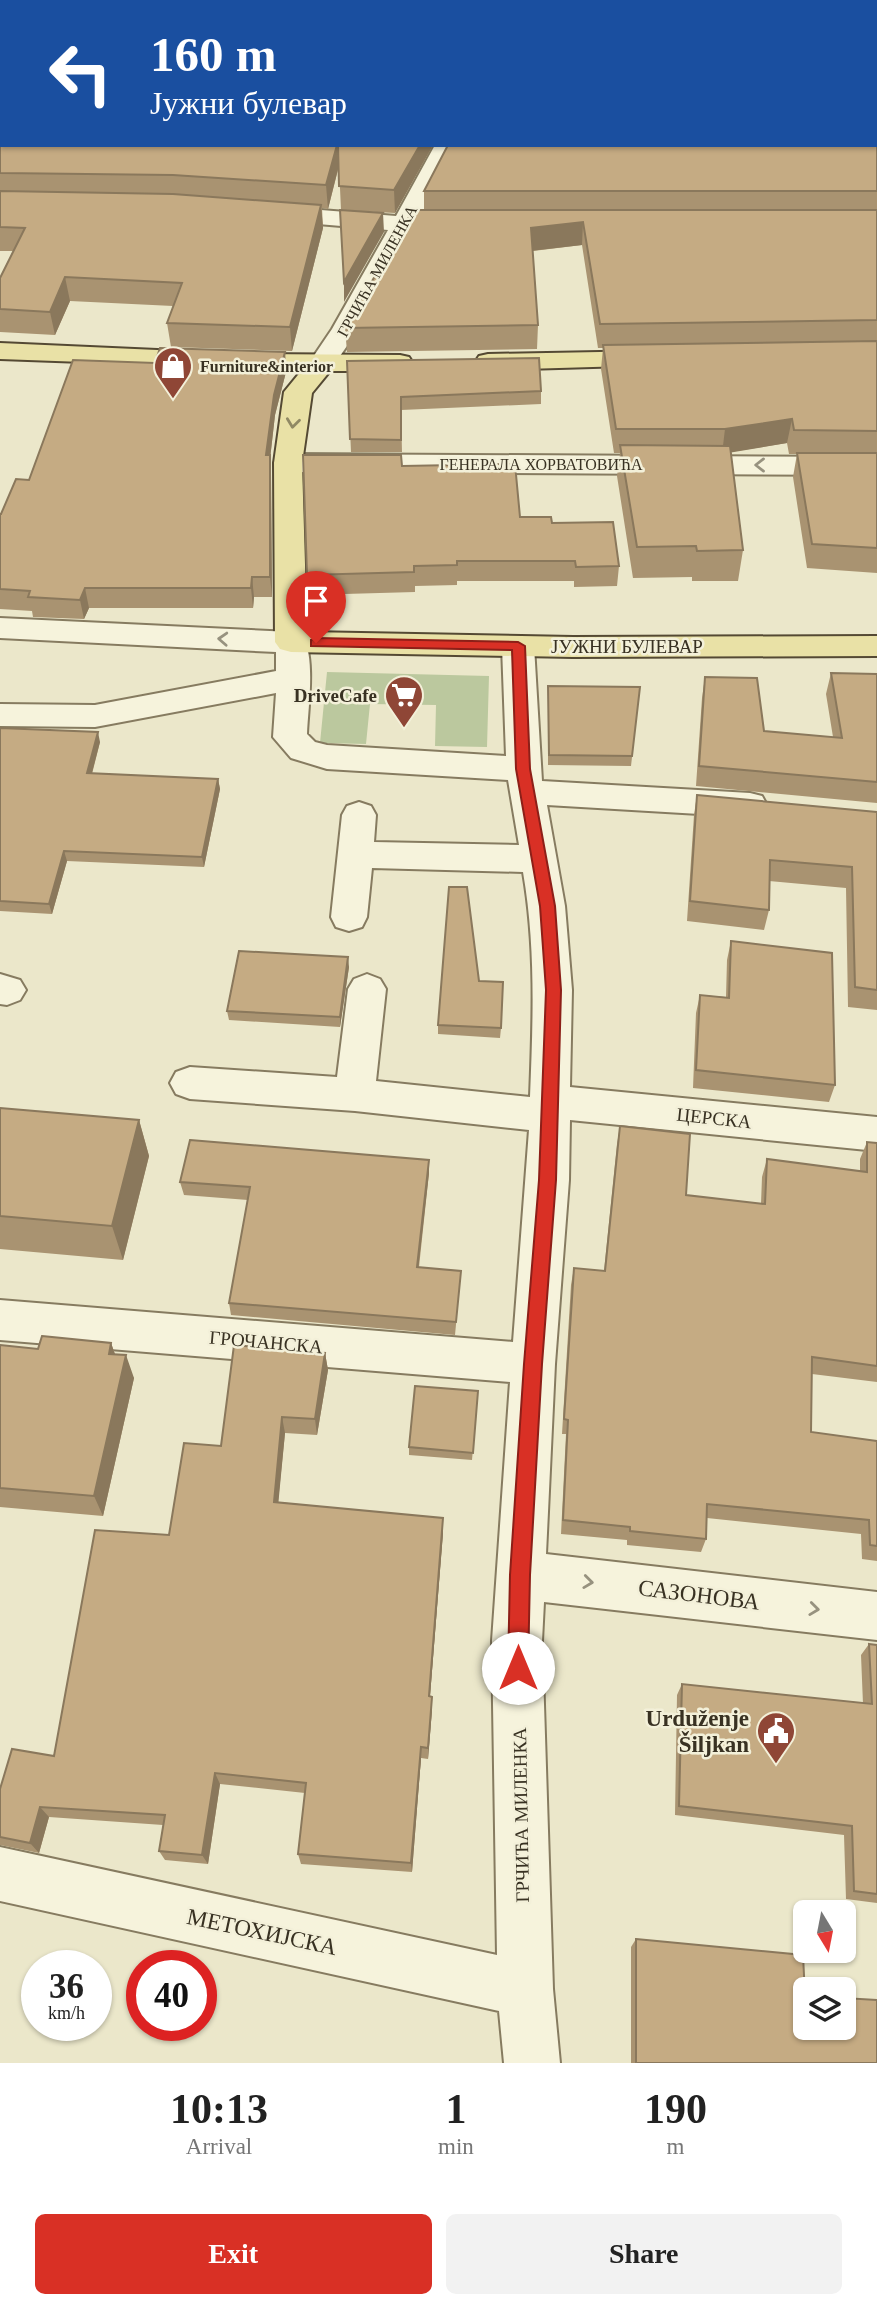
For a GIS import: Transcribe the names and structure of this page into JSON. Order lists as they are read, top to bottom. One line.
{"streets":{"main road":["ГРЧИЋА МИЛЕНКА","ЈУЖНИ БУЛЕВАР"],"street":["ГЕНЕРАЛА ХОРВАТОВИЋА","ЦЕРСКА","ГРОЧАНСКА","САЗОНОВА","МЕТОХИЈСКА"]},"crossings":[["ГРЧИЋА МИЛЕНКА","ГЕНЕРАЛА ХОРВАТОВИЋА"],["ГРЧИЋА МИЛЕНКА","ЈУЖНИ БУЛЕВАР"],["ГРЧИЋА МИЛЕНКА","ЦЕРСКА"],["ГРЧИЋА МИЛЕНКА","ГРОЧАНСКА"],["ГРЧИЋА МИЛЕНКА","САЗОНОВА"],["ГРЧИЋА МИЛЕНКА","МЕТОХИЈСКА"]],"one_way":["САЗОНОВА"],"places":{"shop":["Furniture&interior"],"supermarket":["DriveCafe"],"public building":["Urduženje Šiljkan"]},"north":"bottom","page":{"turn":["160 m","Јужни булевар"],"speed":"36 km/h","limit":"40","eta":["10:13","Arrival","1","min","190","m"],"buttons":["Exit","Share"]}}
